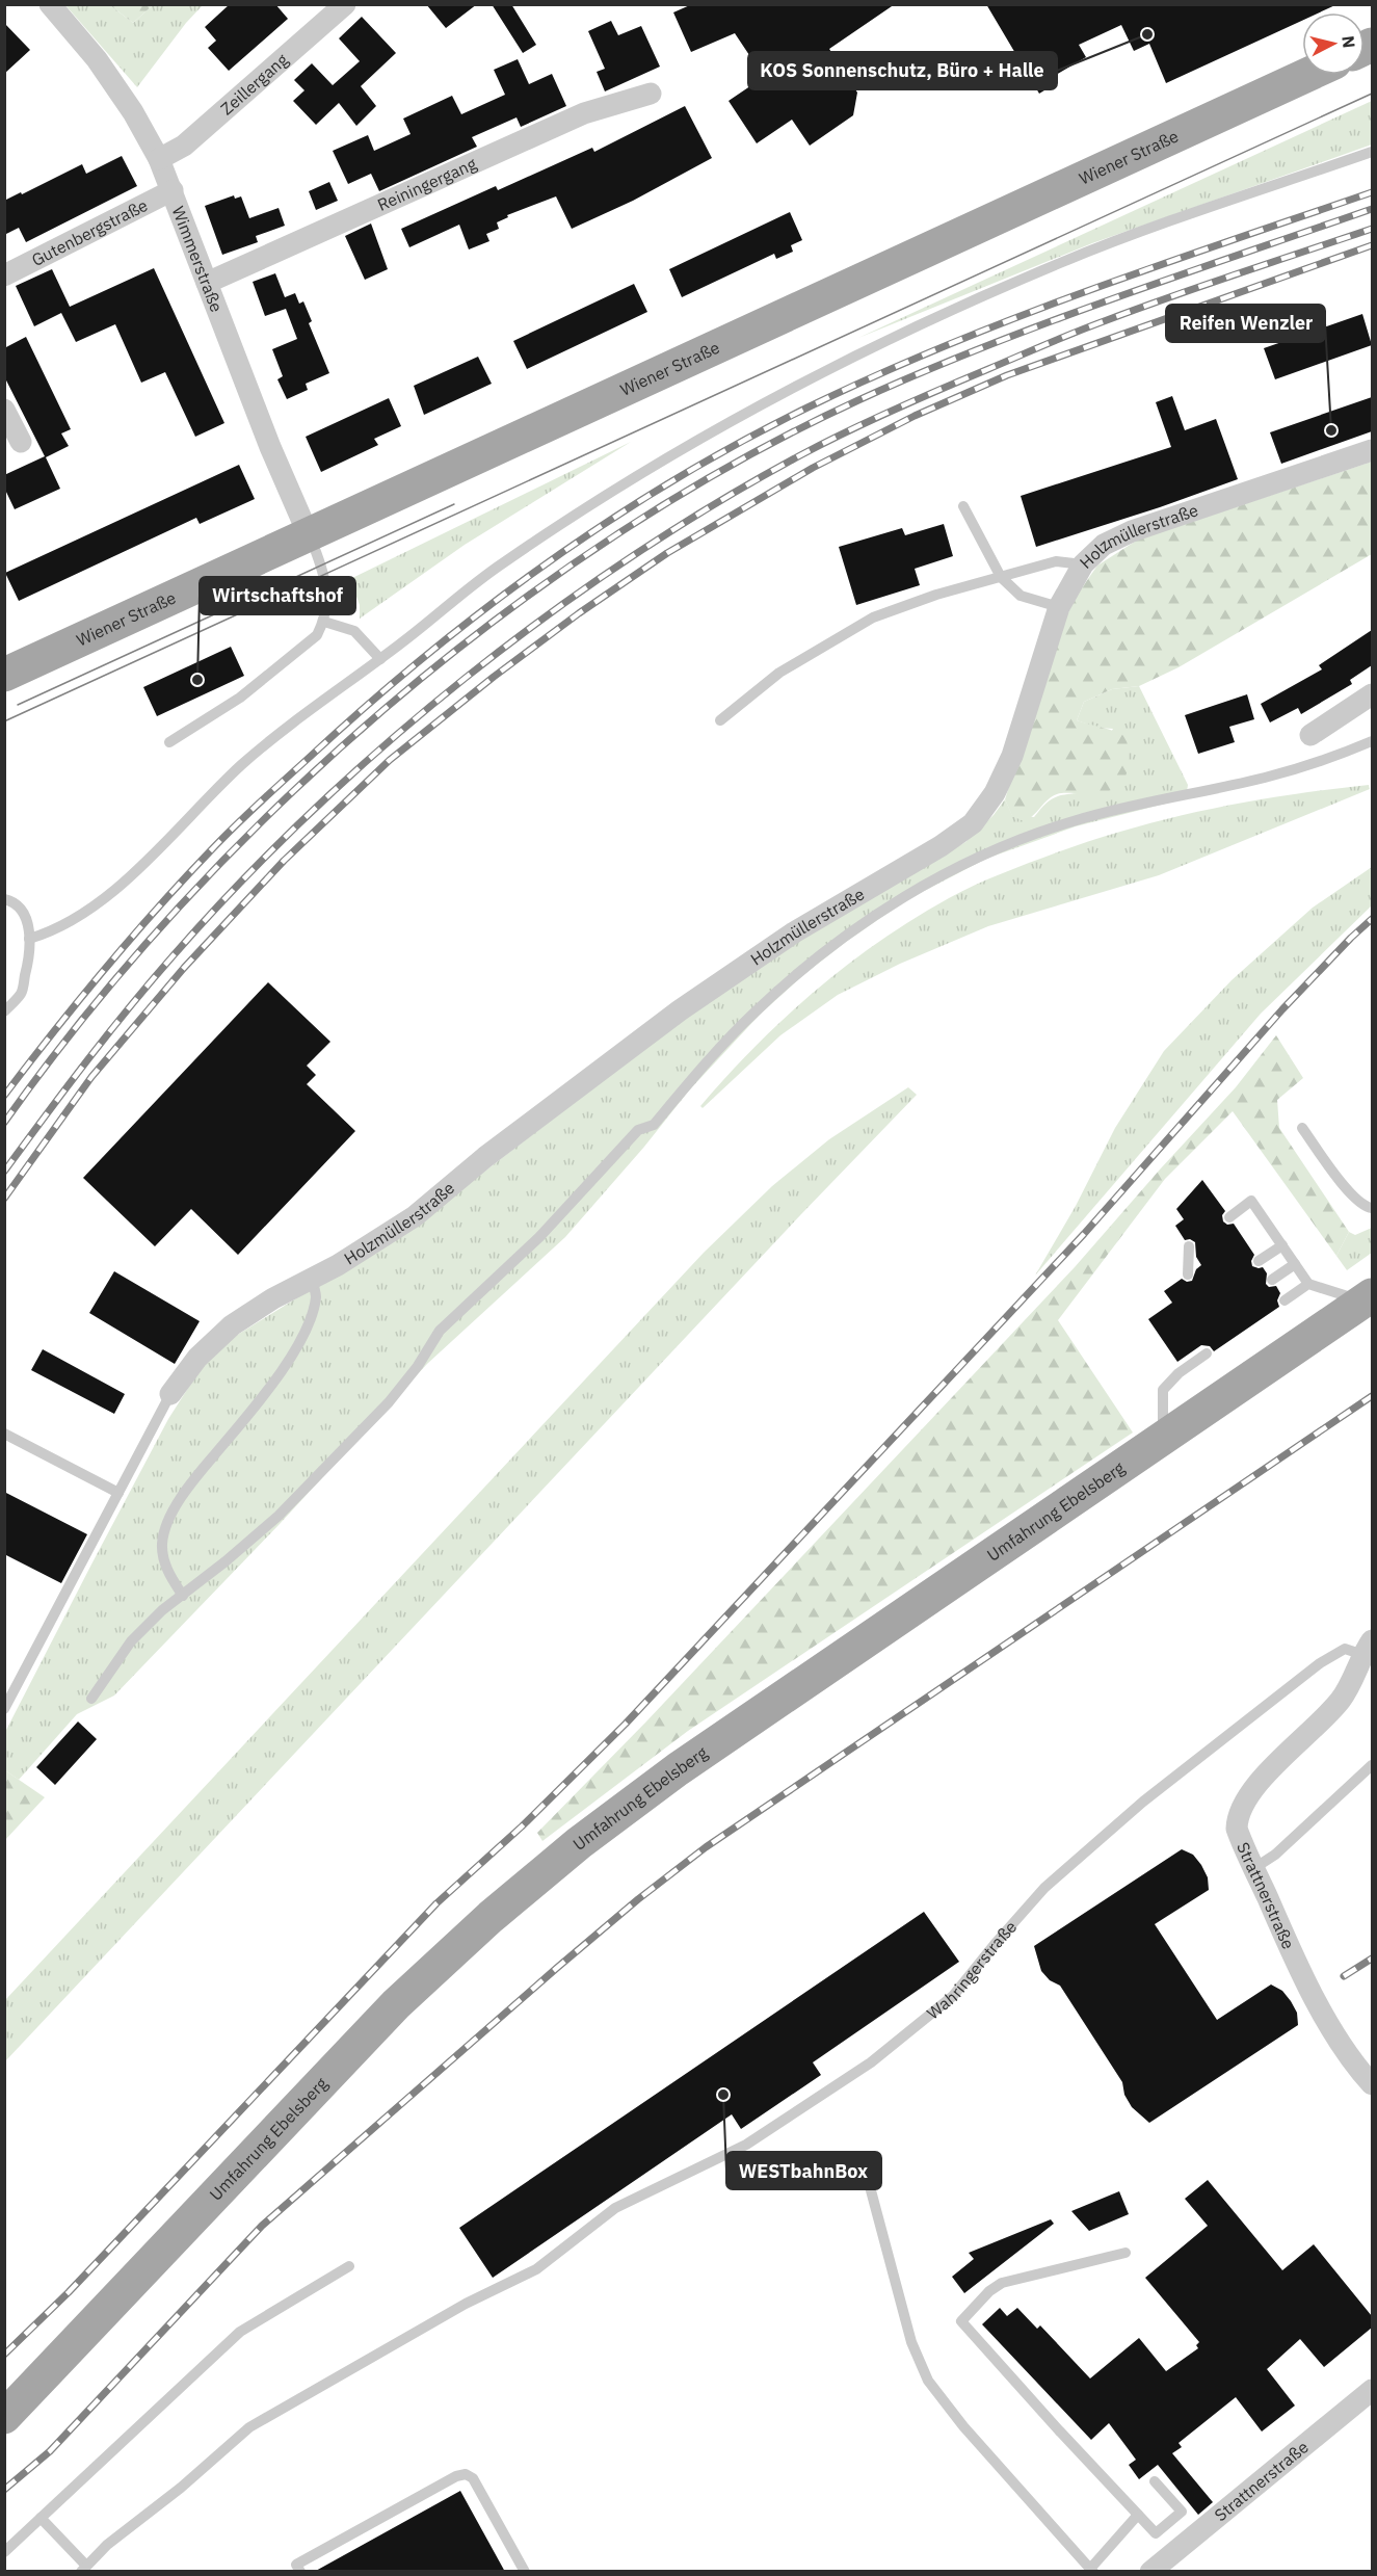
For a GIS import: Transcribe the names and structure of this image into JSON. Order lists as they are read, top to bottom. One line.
{"streets":{"main road":["Wiener Straße","Umfahrung Ebelsberg"],"street":["Zeillergang","Reiningergang","Gutenbergstraße","Wimmerstraße","Holzmüllerstraße","Strattnerstraße"],"lane":["Wahringerstraße"]},"crossings":[["Zeillergang","Wimmerstraße"],["Wiener Straße","Wimmerstraße"],["Reiningergang","Wimmerstraße"],["Gutenbergstraße","Wimmerstraße"],["Strattnerstraße","Wahringerstraße"]],"places":["KOS Sonnenschutz, Büro + Halle","Reifen Wenzler","Wirtschaftshof","WESTbahnBox"],"north":"right"}
